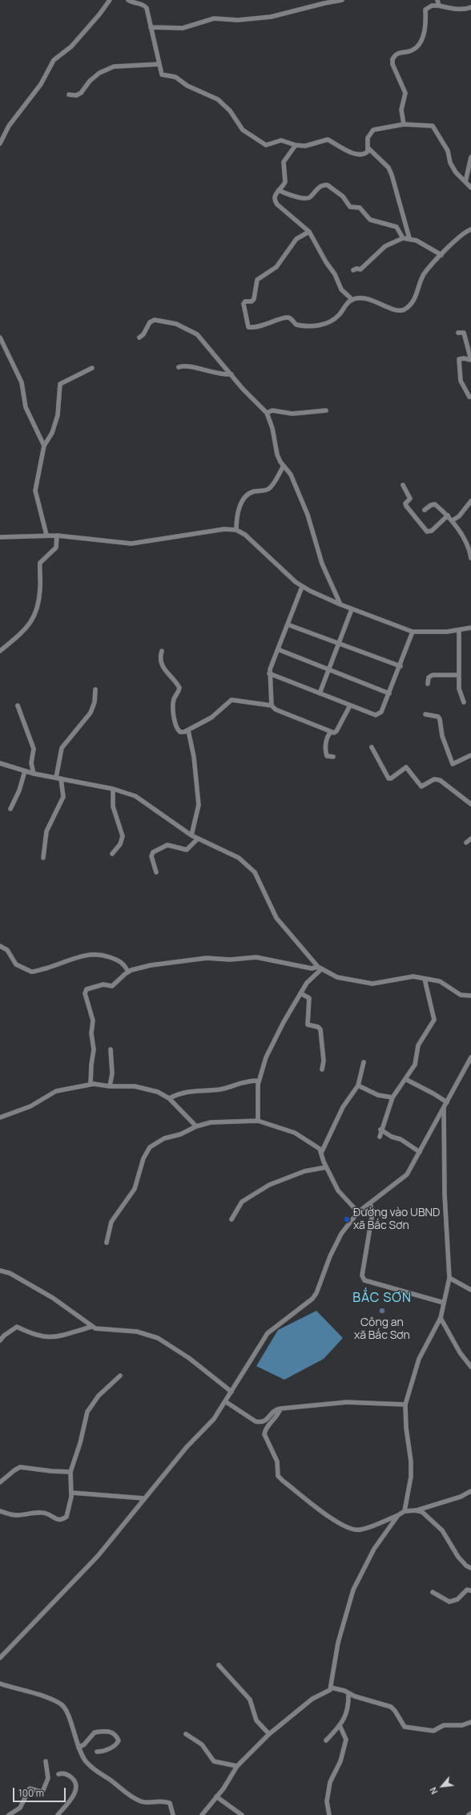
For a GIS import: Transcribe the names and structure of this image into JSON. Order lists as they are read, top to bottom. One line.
{"districts":["BẮC SƠN"],"places":["Đường vào UBND xã Bắc Sơn","Công an xã Bắc Sơn"],"scale_bar":"100 m","north":"bottom left"}
